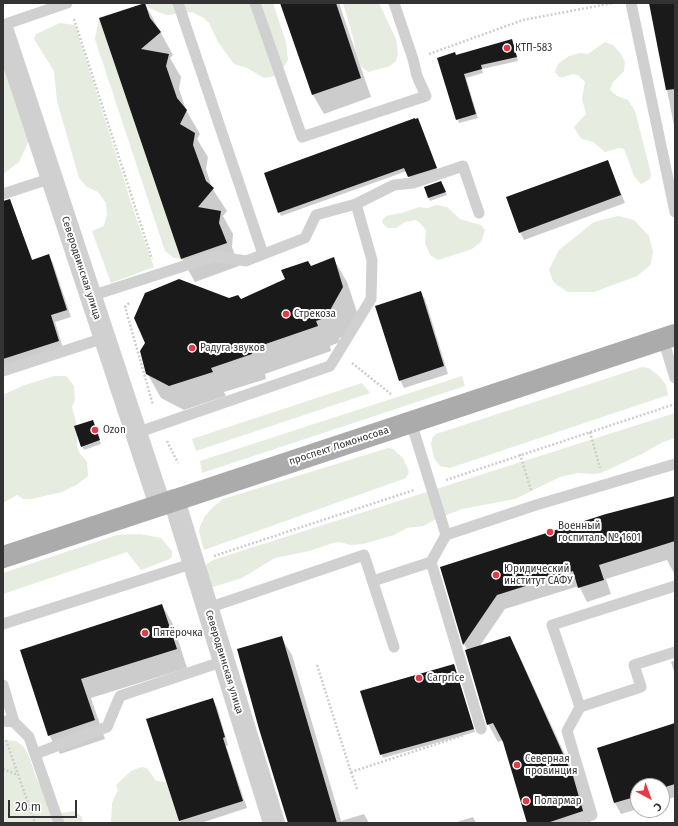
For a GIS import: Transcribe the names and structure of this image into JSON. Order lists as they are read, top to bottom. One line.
{"streets":{"main road":["проспект Ломоносова"],"street":["Северодвинская улица"]},"crossings":[["Северодвинская улица","проспект Ломоносова"]],"places":["КТП-583","Стрекоза","Радуга звуков","Ozon","Военный госпиталь № 1601","Юридический институт САФУ","Пятёрочка","Carprice","Северная провинция","Полармар"],"scale_bar":"20 m","north":"bottom right"}
